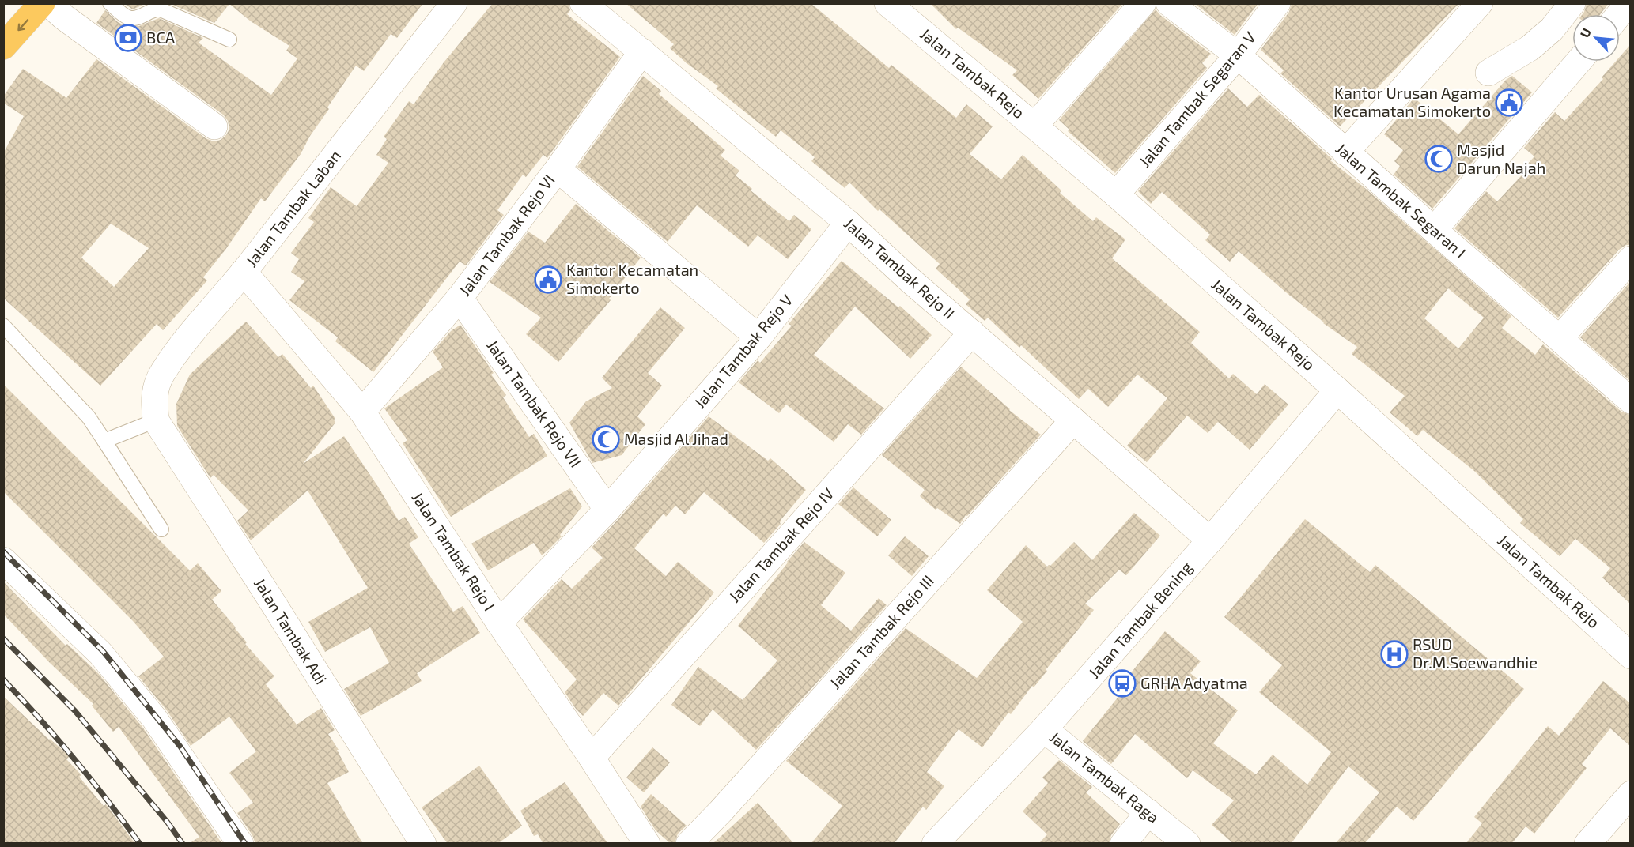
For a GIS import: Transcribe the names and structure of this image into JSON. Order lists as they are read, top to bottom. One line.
{"streets":{"street":["Jalan Tambak Rejo","Jalan Tambak Segaran V","Jalan Tambak Segaran I","Jalan Tambak Laban","Jalan Tambak Rejo VI","Jalan Tambak Rejo II","Jalan Tambak Rejo V","Jalan Tambak Rejo VII","Jalan Tambak Rejo IV","Jalan Tambak Rejo I","Jalan Tambak Bening","Jalan Tambak Adi","Jalan Tambak Rejo III","Jalan Tambak Raga"]},"crossings":[["Jalan Tambak Rejo","Jalan Tambak Segaran V"],["Jalan Tambak Rejo","Jalan Tambak Bening"],["Jalan Tambak Segaran V","Jalan Tambak Segaran I"],["Jalan Tambak Laban","Jalan Tambak Rejo I"],["Jalan Tambak Laban","Jalan Tambak Adi"],["Jalan Tambak Rejo VI","Jalan Tambak Rejo II"],["Jalan Tambak Rejo VI","Jalan Tambak Rejo VII"],["Jalan Tambak Rejo VI","Jalan Tambak Rejo I"],["Jalan Tambak Rejo II","Jalan Tambak Rejo V"],["Jalan Tambak Rejo II","Jalan Tambak Rejo IV"],["Jalan Tambak Rejo II","Jalan Tambak Bening"],["Jalan Tambak Rejo II","Jalan Tambak Rejo III"],["Jalan Tambak Rejo V","Jalan Tambak Rejo VII"],["Jalan Tambak Rejo V","Jalan Tambak Rejo I"],["Jalan Tambak Rejo IV","Jalan Tambak Rejo I"],["Jalan Tambak Bening","Jalan Tambak Raga"]],"places":{"bank":["BCA"],"public building":["Kantor Urusan Agama Kecamatan Simokerto","Kantor Kecamatan Simokerto"],"mosque":["Masjid Darun Najah","Masjid Al Jihad"],"hospital":["RSUD Dr.M.Soewandhie"],"bus stop":["GRHA Adyatma"]},"north":"top left"}
